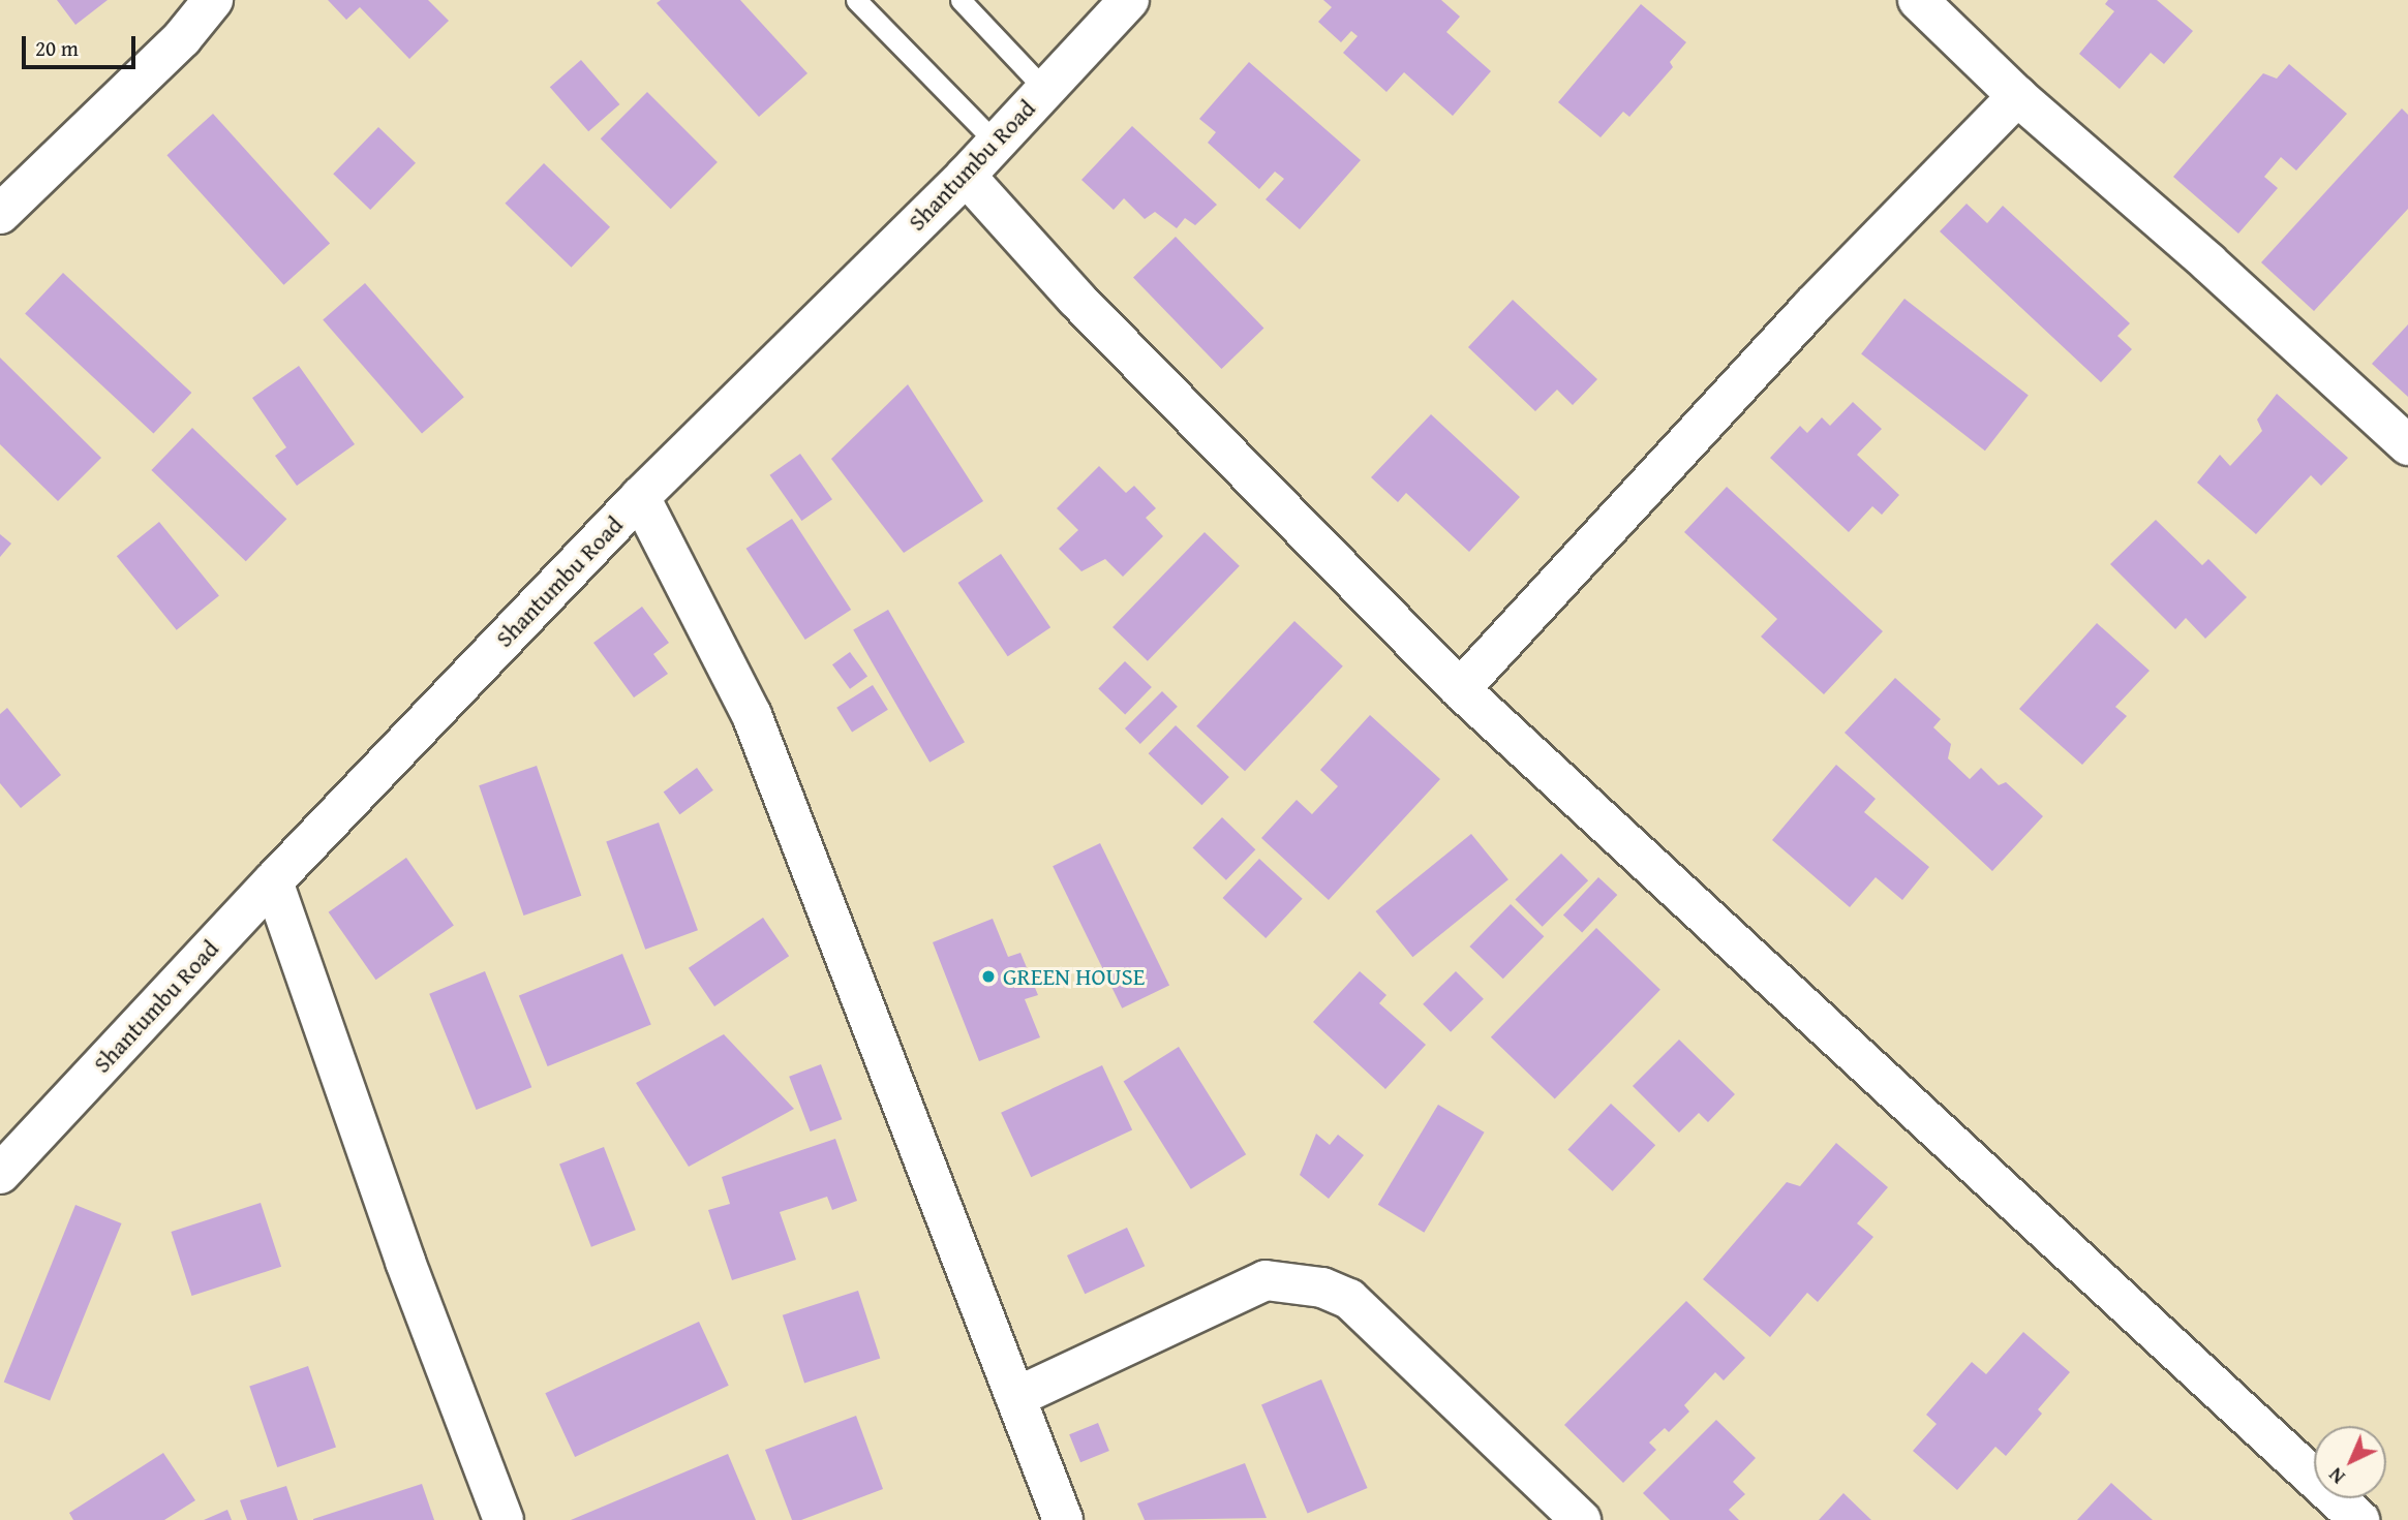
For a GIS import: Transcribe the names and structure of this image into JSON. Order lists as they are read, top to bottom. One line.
{"streets":{"street":["Shantumbu Road"]},"places":["GREEN HOUSE"],"scale_bar":"20 m","north":"bottom left"}
